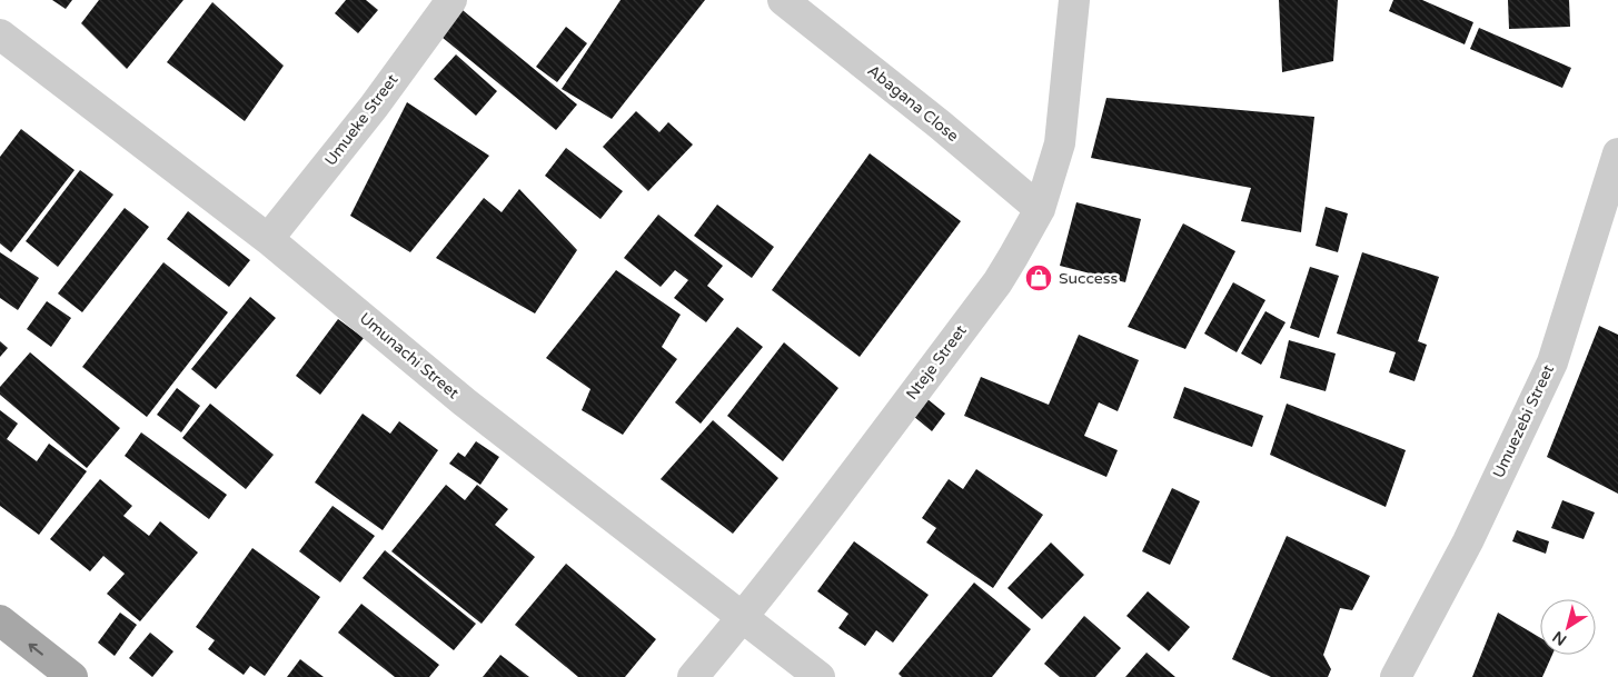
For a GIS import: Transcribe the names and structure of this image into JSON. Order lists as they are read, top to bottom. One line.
{"streets":{"street":["Abagana Close","Umueke Street","Umunachi Street","Nteje Street","Umuezebi Street"]},"crossings":[["Abagana Close","Nteje Street"],["Umueke Street","Umunachi Street"],["Umunachi Street","Nteje Street"]],"places":{"shop":["Success"]},"north":"bottom left"}
